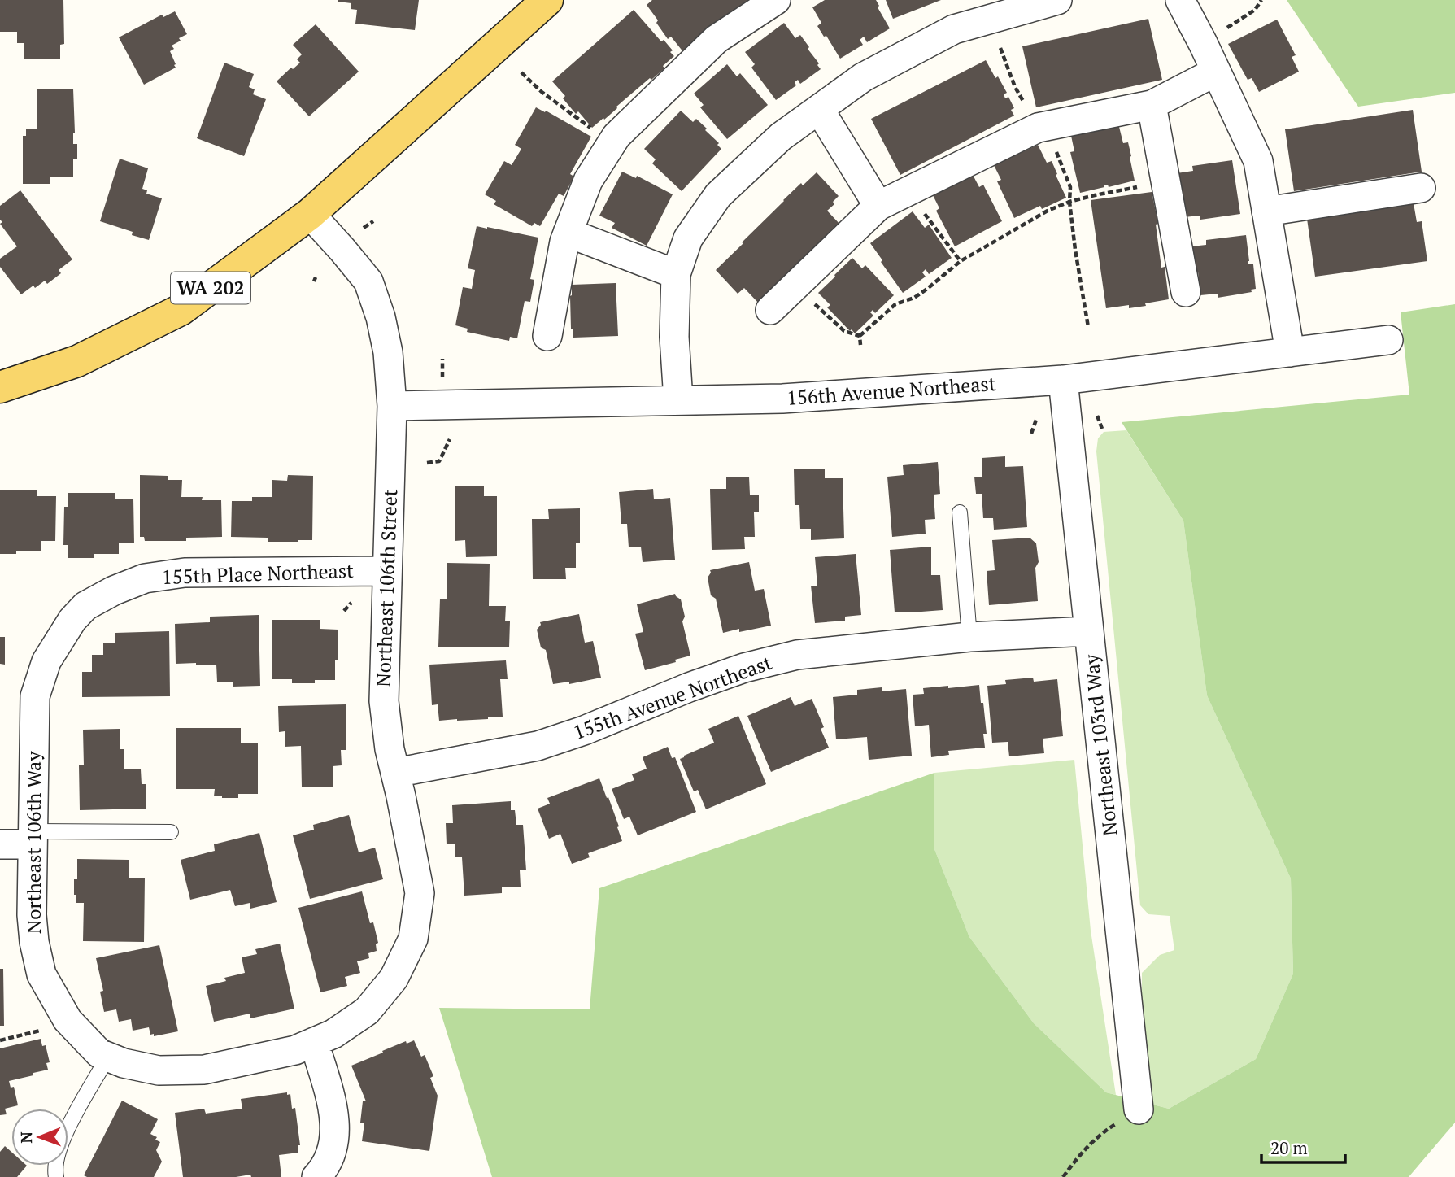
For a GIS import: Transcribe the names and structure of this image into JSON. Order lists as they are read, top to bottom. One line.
{"streets":{"main road":["WA 202"],"street":["156th Avenue Northeast","155th Place Northeast","Northeast 106th Street","155th Avenue Northeast","Northeast 103rd Way","Northeast 106th Way"]},"crossings":[["WA 202","Northeast 106th Street"],["156th Avenue Northeast","Northeast 106th Street"],["156th Avenue Northeast","Northeast 103rd Way"],["155th Place Northeast","Northeast 106th Street"],["155th Place Northeast","Northeast 106th Way"],["Northeast 106th Street","155th Avenue Northeast"],["Northeast 106th Street","Northeast 106th Way"],["155th Avenue Northeast","Northeast 103rd Way"]],"scale_bar":"20 m","north":"left"}
